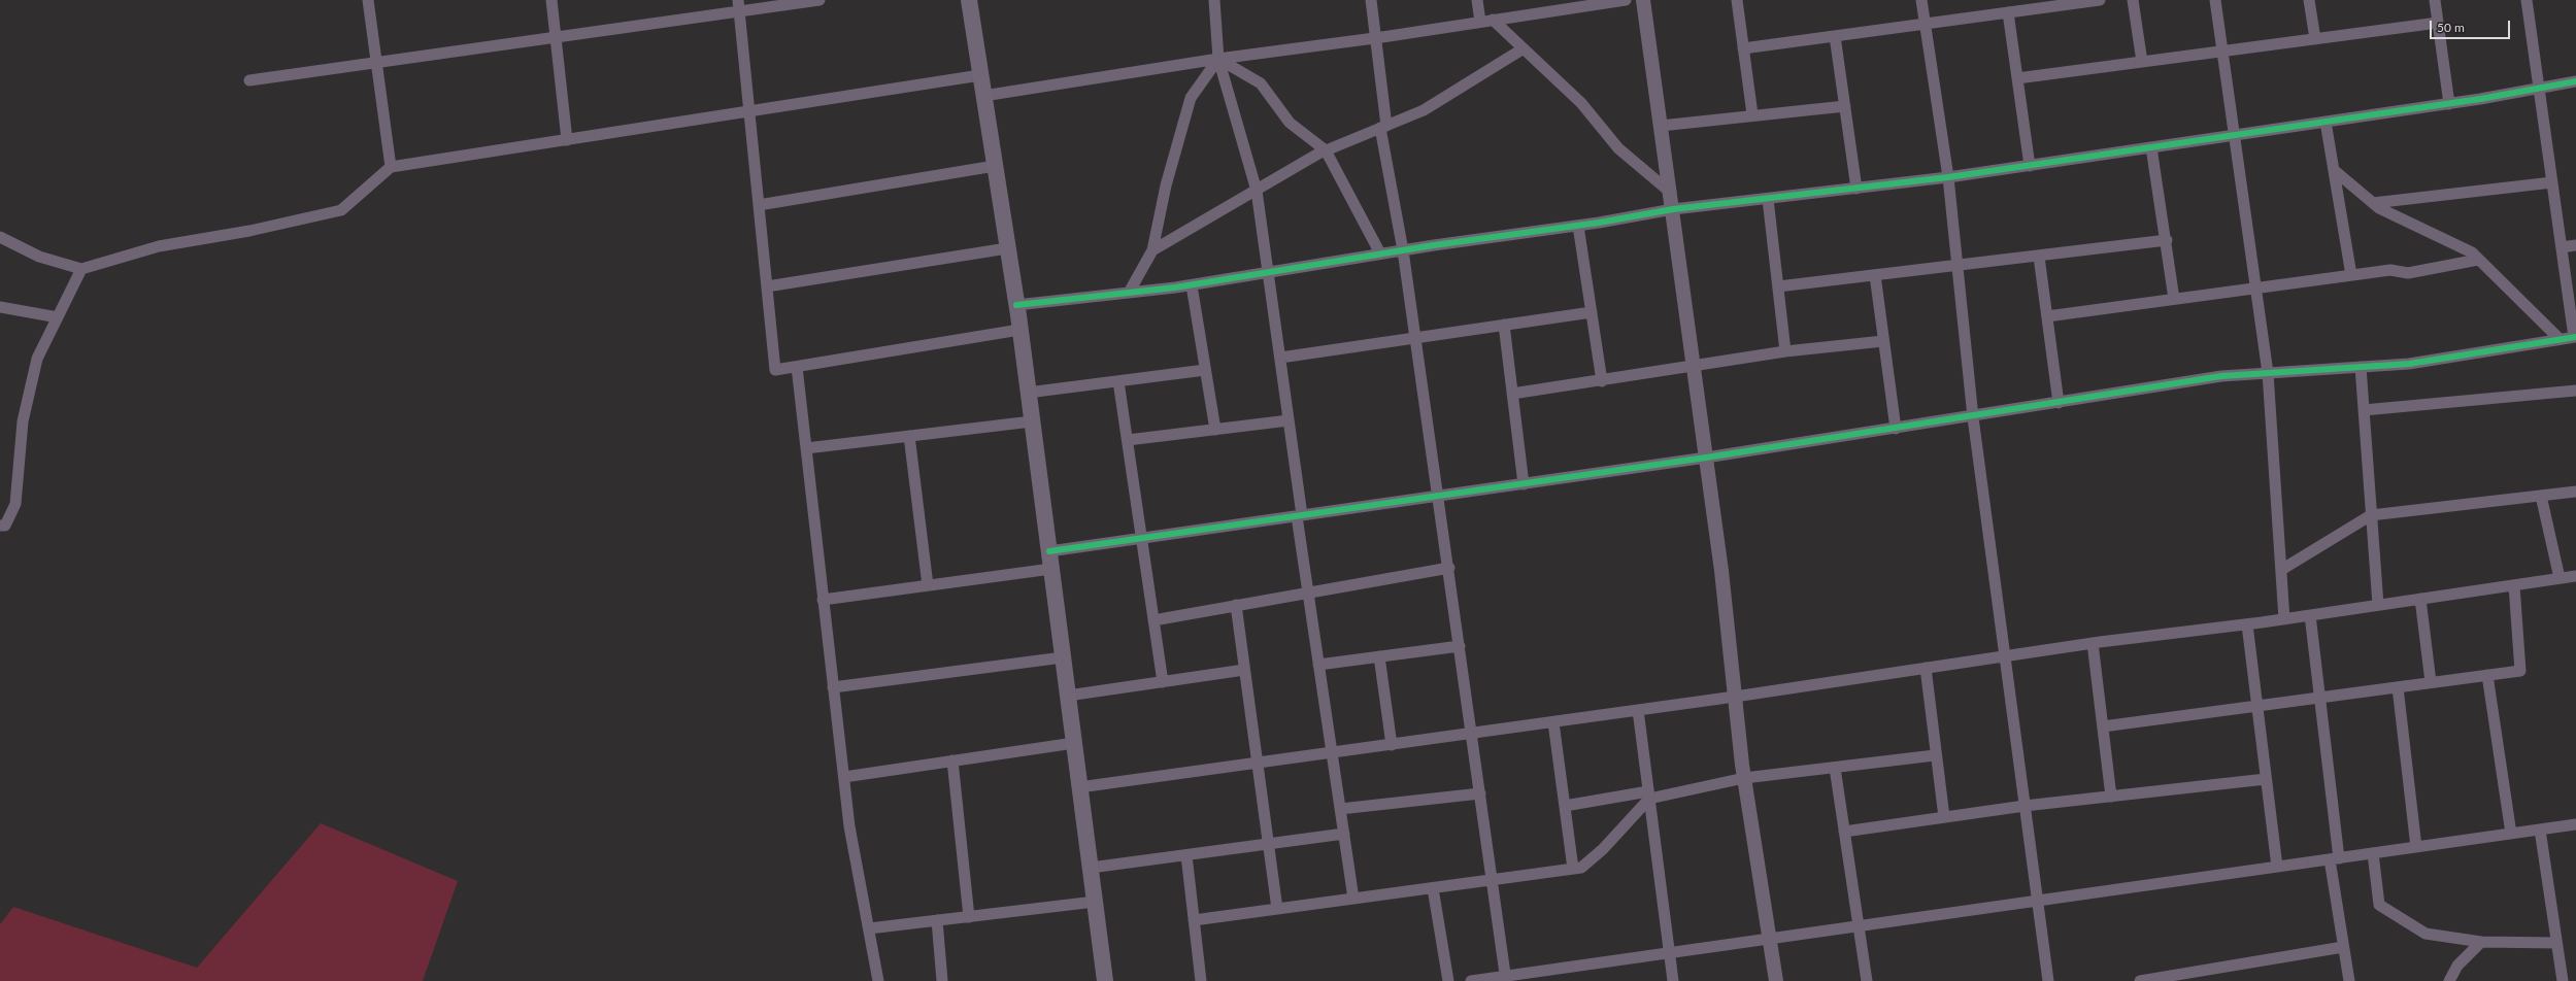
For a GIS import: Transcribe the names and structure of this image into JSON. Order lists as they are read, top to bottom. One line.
{"scale_bar":"50 m"}
